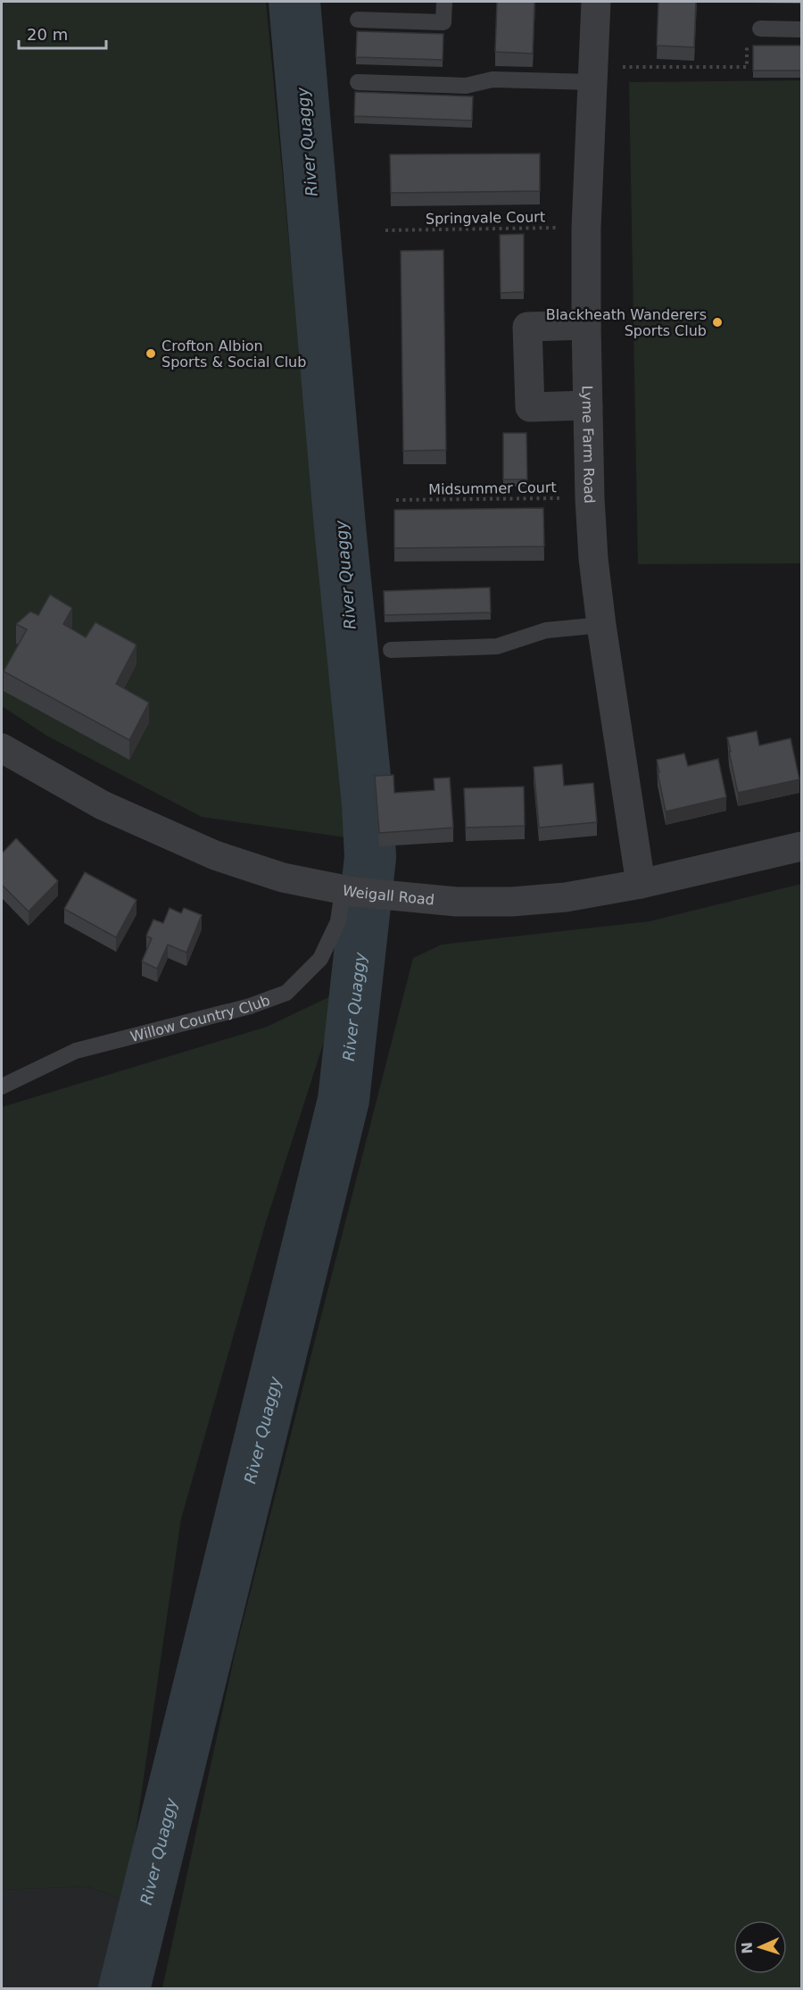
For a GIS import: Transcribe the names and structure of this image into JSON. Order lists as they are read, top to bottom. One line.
{"streets":{"street":["Lyme Farm Road","Weigall Road"],"lane":["Willow Country Club"],"path":["Springvale Court","Midsummer Court"]},"crossings":[["Springvale Court","Lyme Farm Road"],["Lyme Farm Road","Midsummer Court"],["Lyme Farm Road","Weigall Road"],["Weigall Road","Willow Country Club"]],"water":["River Quaggy"],"places":["Blackheath Wanderers Sports Club","Crofton Albion Sports & Social Club"],"scale_bar":"20 m","north":"left"}
